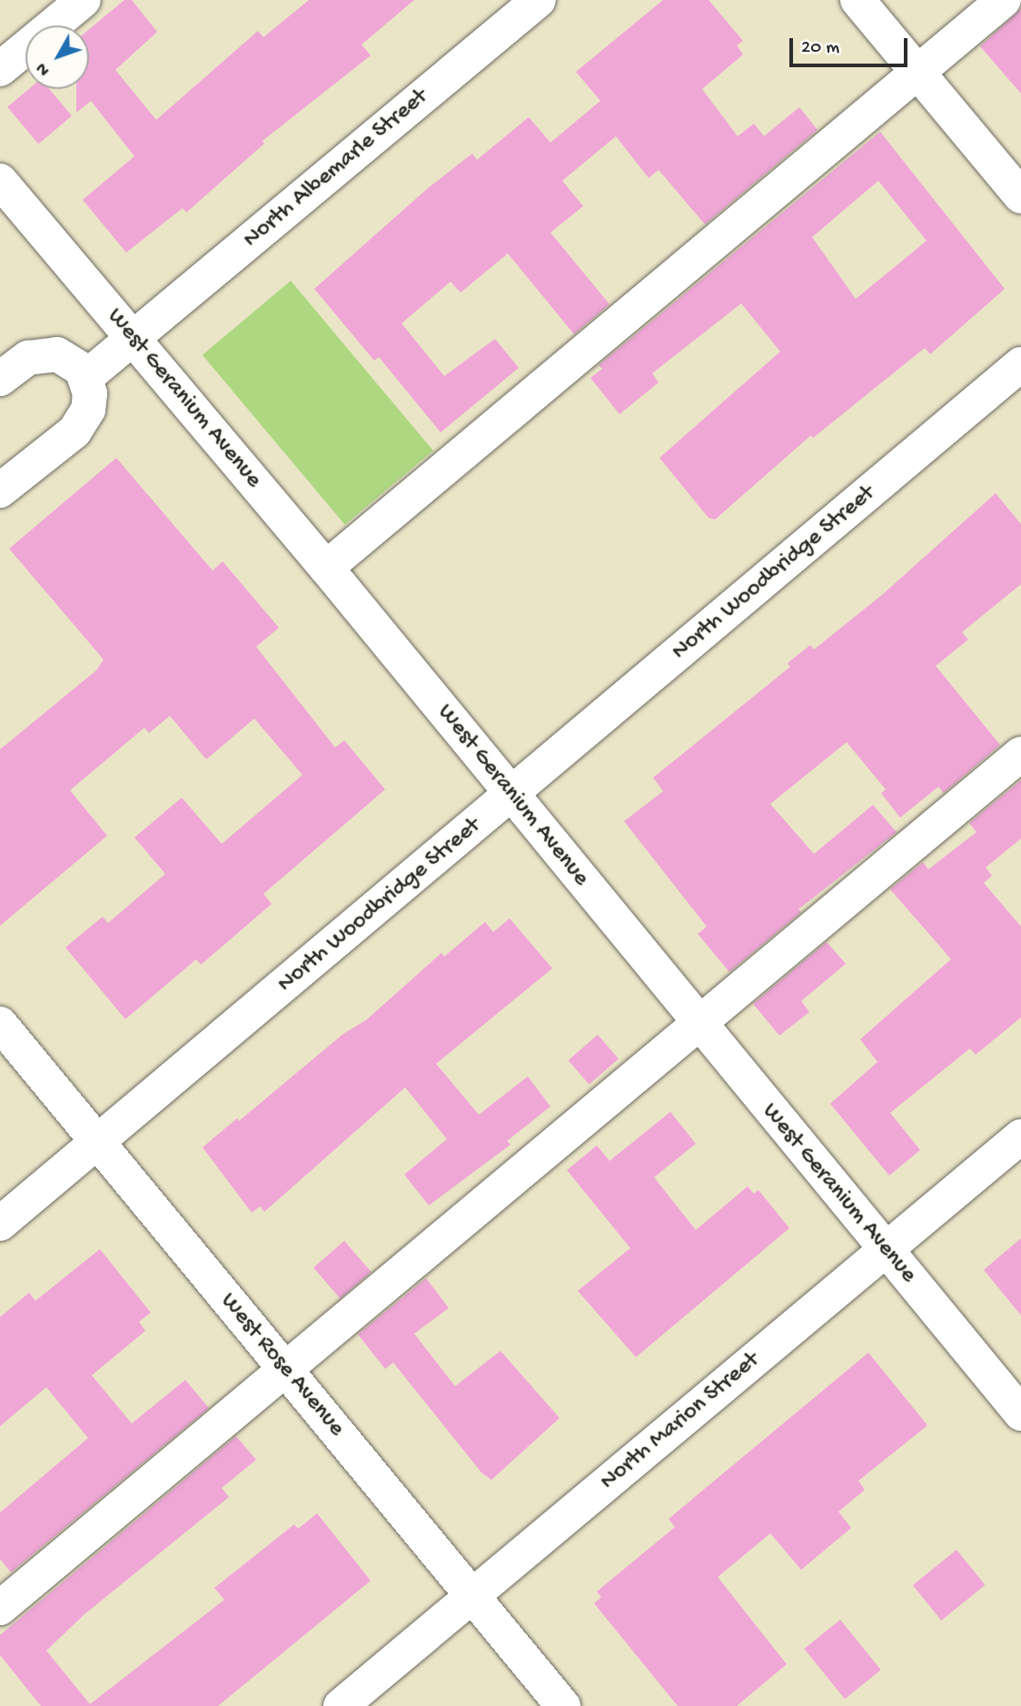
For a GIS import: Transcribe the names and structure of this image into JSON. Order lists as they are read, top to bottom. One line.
{"streets":{"street":["North Albemarle Street","West Geranium Avenue","North Woodbridge Street","West Rose Avenue","North Marion Street"]},"crossings":[["North Albemarle Street","West Geranium Avenue"],["West Geranium Avenue","North Woodbridge Street"],["West Geranium Avenue","North Marion Street"],["North Woodbridge Street","West Rose Avenue"],["West Rose Avenue","North Marion Street"]],"scale_bar":"20 m","north":"bottom left"}
